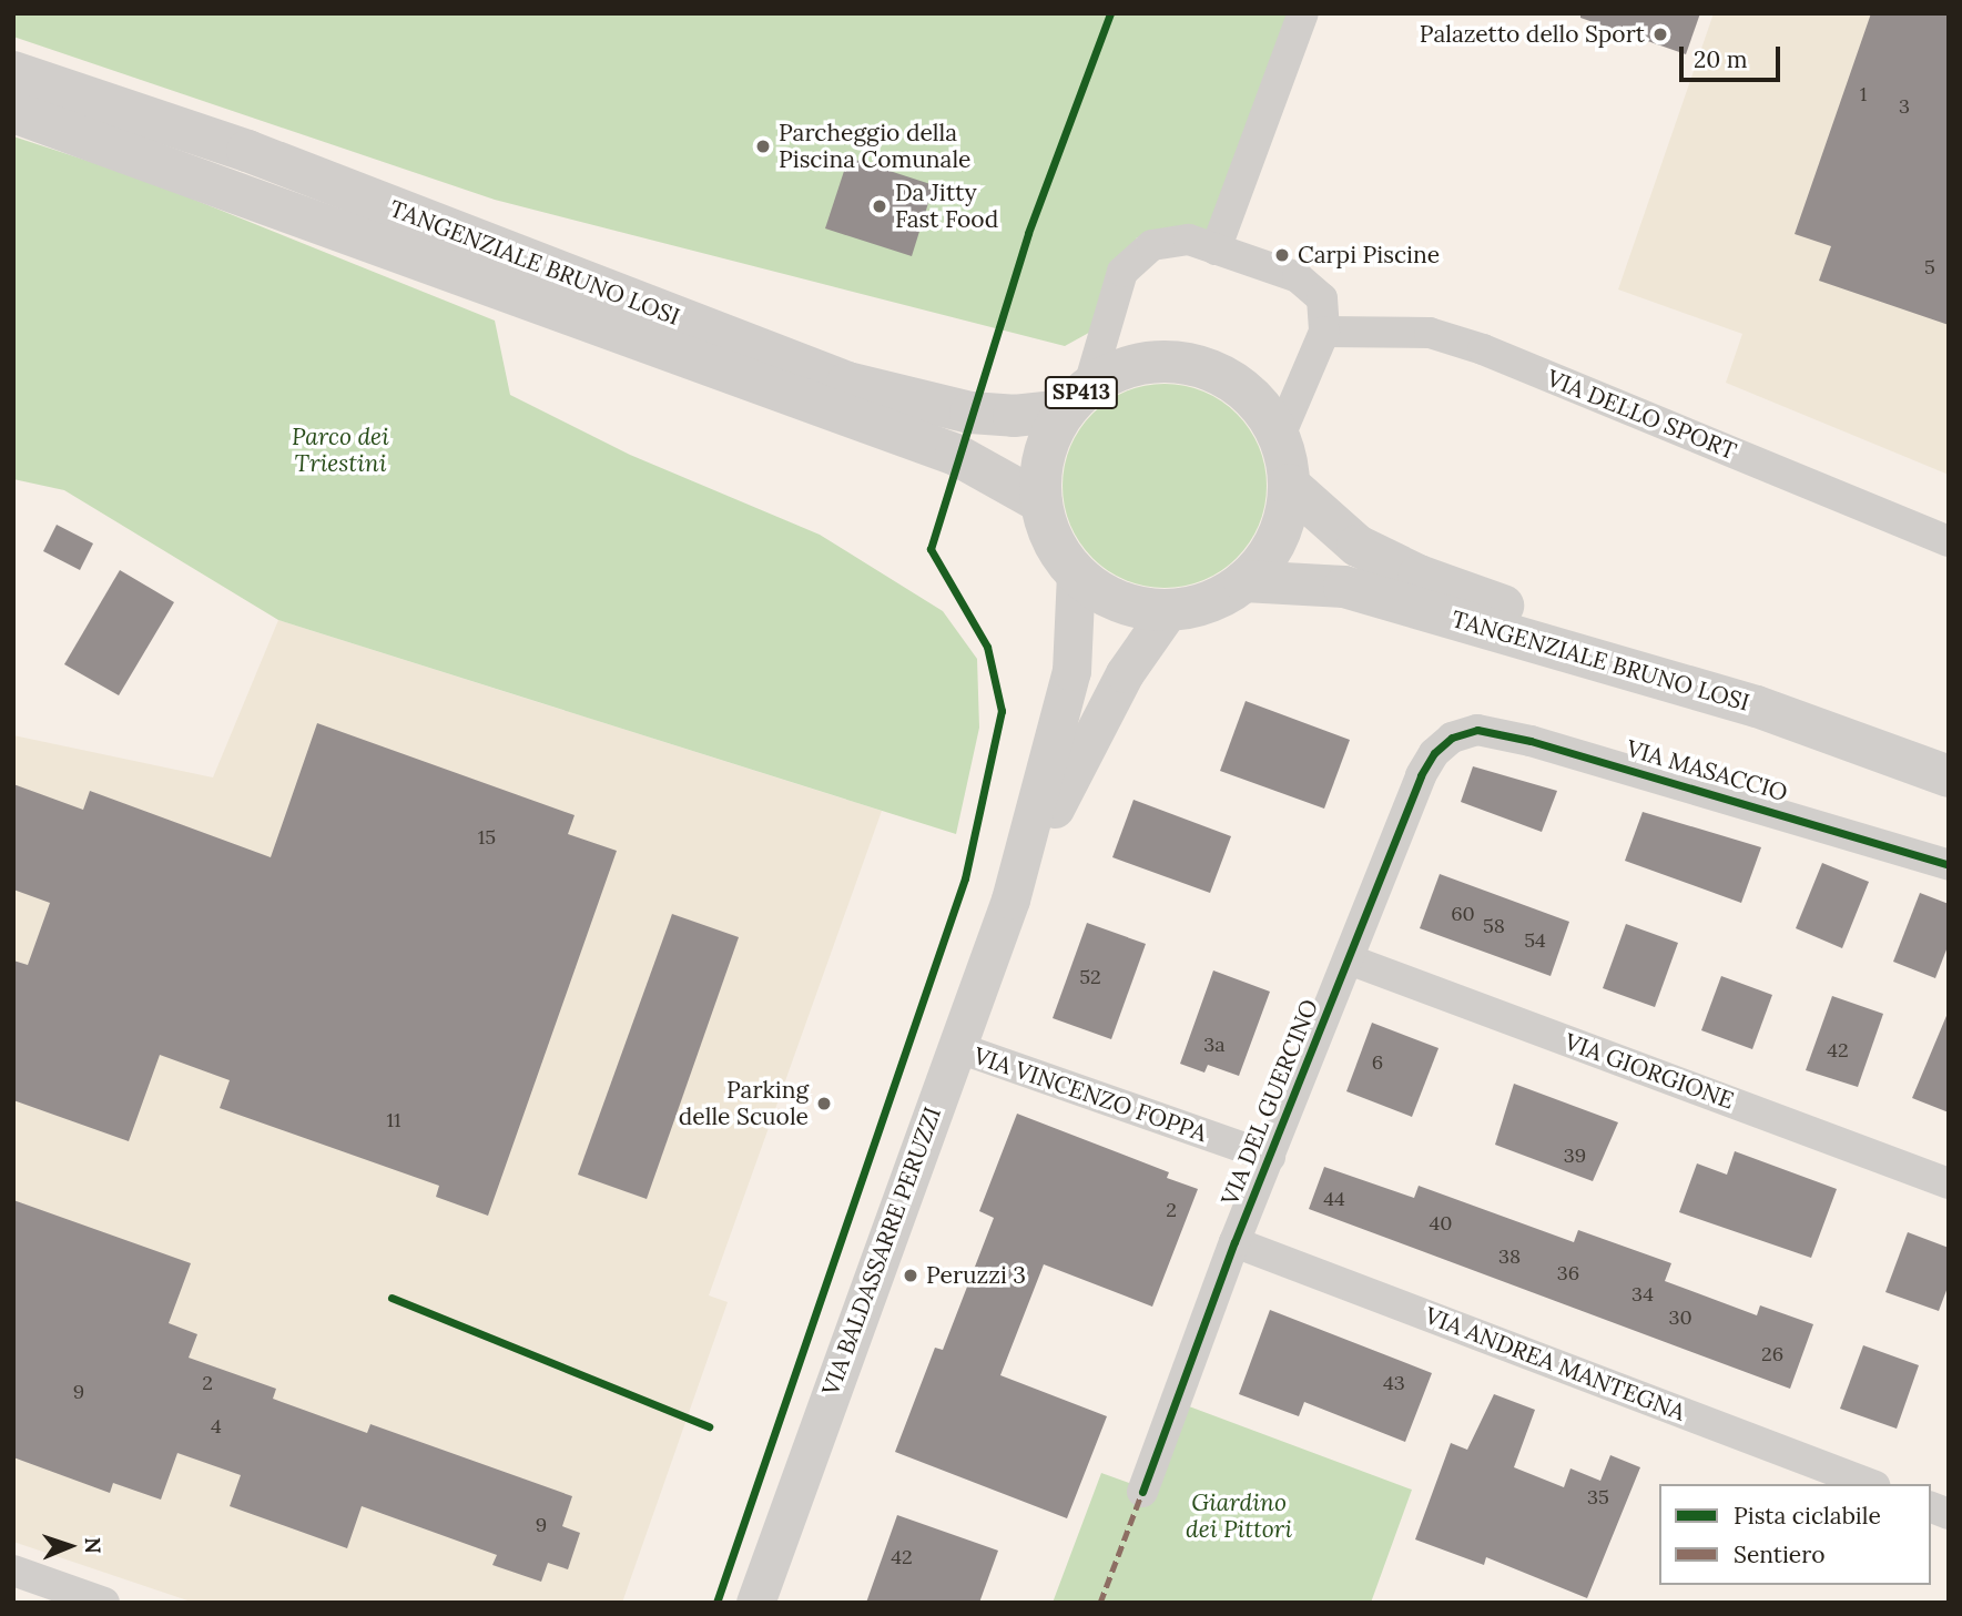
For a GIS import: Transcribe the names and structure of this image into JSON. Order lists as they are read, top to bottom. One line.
{"streets":{"main road":["TANGENZIALE BRUNO LOSI","SP413"],"street":["VIA DELLO SPORT","VIA MASACCIO","VIA GIORGIONE","VIA VINCENZO FOPPA","VIA DEL GUERCINO","VIA BALDASSARRE PERUZZI","VIA ANDREA MANTEGNA"]},"crossings":[["TANGENZIALE BRUNO LOSI","SP413"],["TANGENZIALE BRUNO LOSI","VIA BALDASSARRE PERUZZI"],["SP413","VIA BALDASSARRE PERUZZI"],["VIA MASACCIO","VIA DEL GUERCINO"],["VIA GIORGIONE","VIA DEL GUERCINO"],["VIA VINCENZO FOPPA","VIA DEL GUERCINO"],["VIA VINCENZO FOPPA","VIA BALDASSARRE PERUZZI"],["VIA DEL GUERCINO","VIA ANDREA MANTEGNA"]],"parks":["Parco dei Triestini","Giardino dei Pittori"],"places":["Palazetto dello Sport","Parcheggio della Piscina Comunale","Da Jitty Fast Food","Carpi Piscine","Parking delle Scuole","Peruzzi 3"],"house_numbers":["1","3","5","15","60","58","54","52","3a","42","6","11","39","44","2","40","38","36","34","30","26","2","43","9","4","35","9","42"],"legend":["Pista ciclabile","Sentiero"],"scale_bar":"20 m","north":"right"}
